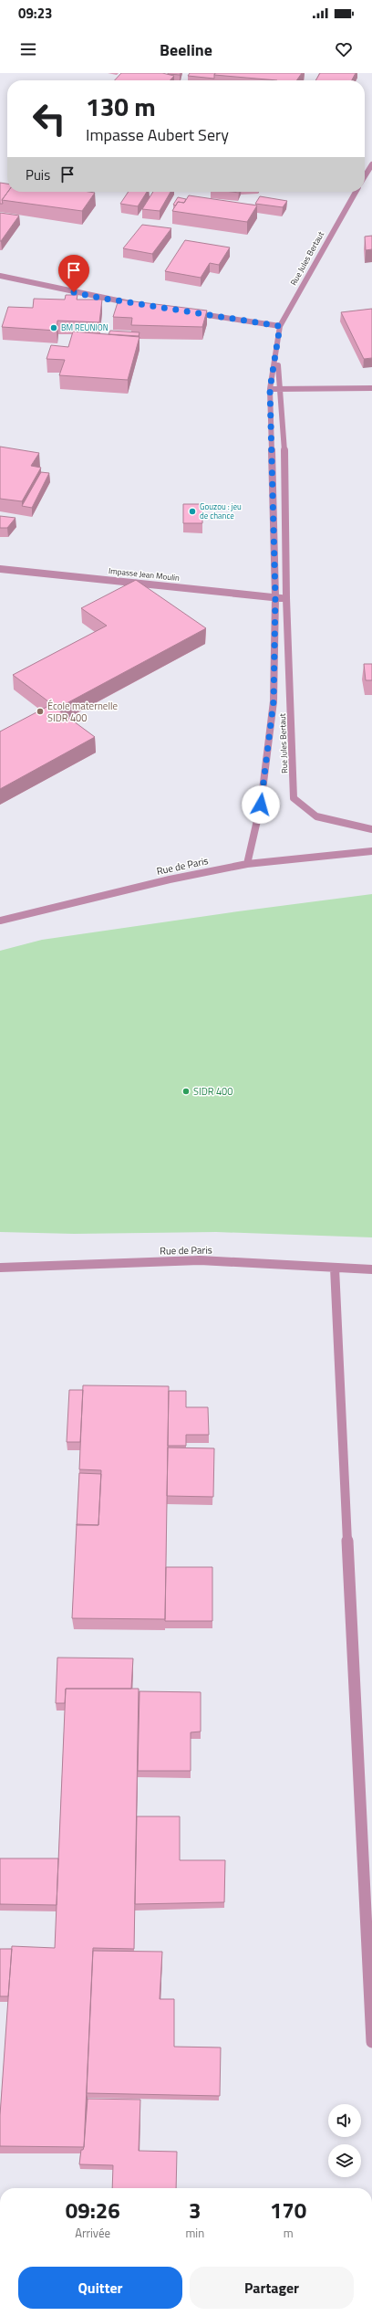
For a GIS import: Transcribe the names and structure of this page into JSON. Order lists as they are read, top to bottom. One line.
{"streets":{"street":["Rue Jules Bertaut","Impasse Jean Moulin","Rue de Paris"]},"crossings":[["Rue Jules Bertaut","Impasse Jean Moulin"],["Rue Jules Bertaut","Rue de Paris"]],"places":["BM REUNION","Gouzou : jeu de chance","École maternelle SIDR 400","SIDR 400"],"page":{"status":"09:23","header":"Beeline","turn":["130 m","Impasse Aubert Sery"],"then":"Puis","eta":["09:26","Arrivée","3","min","170","m"],"buttons":["Quitter","Partager"]}}
